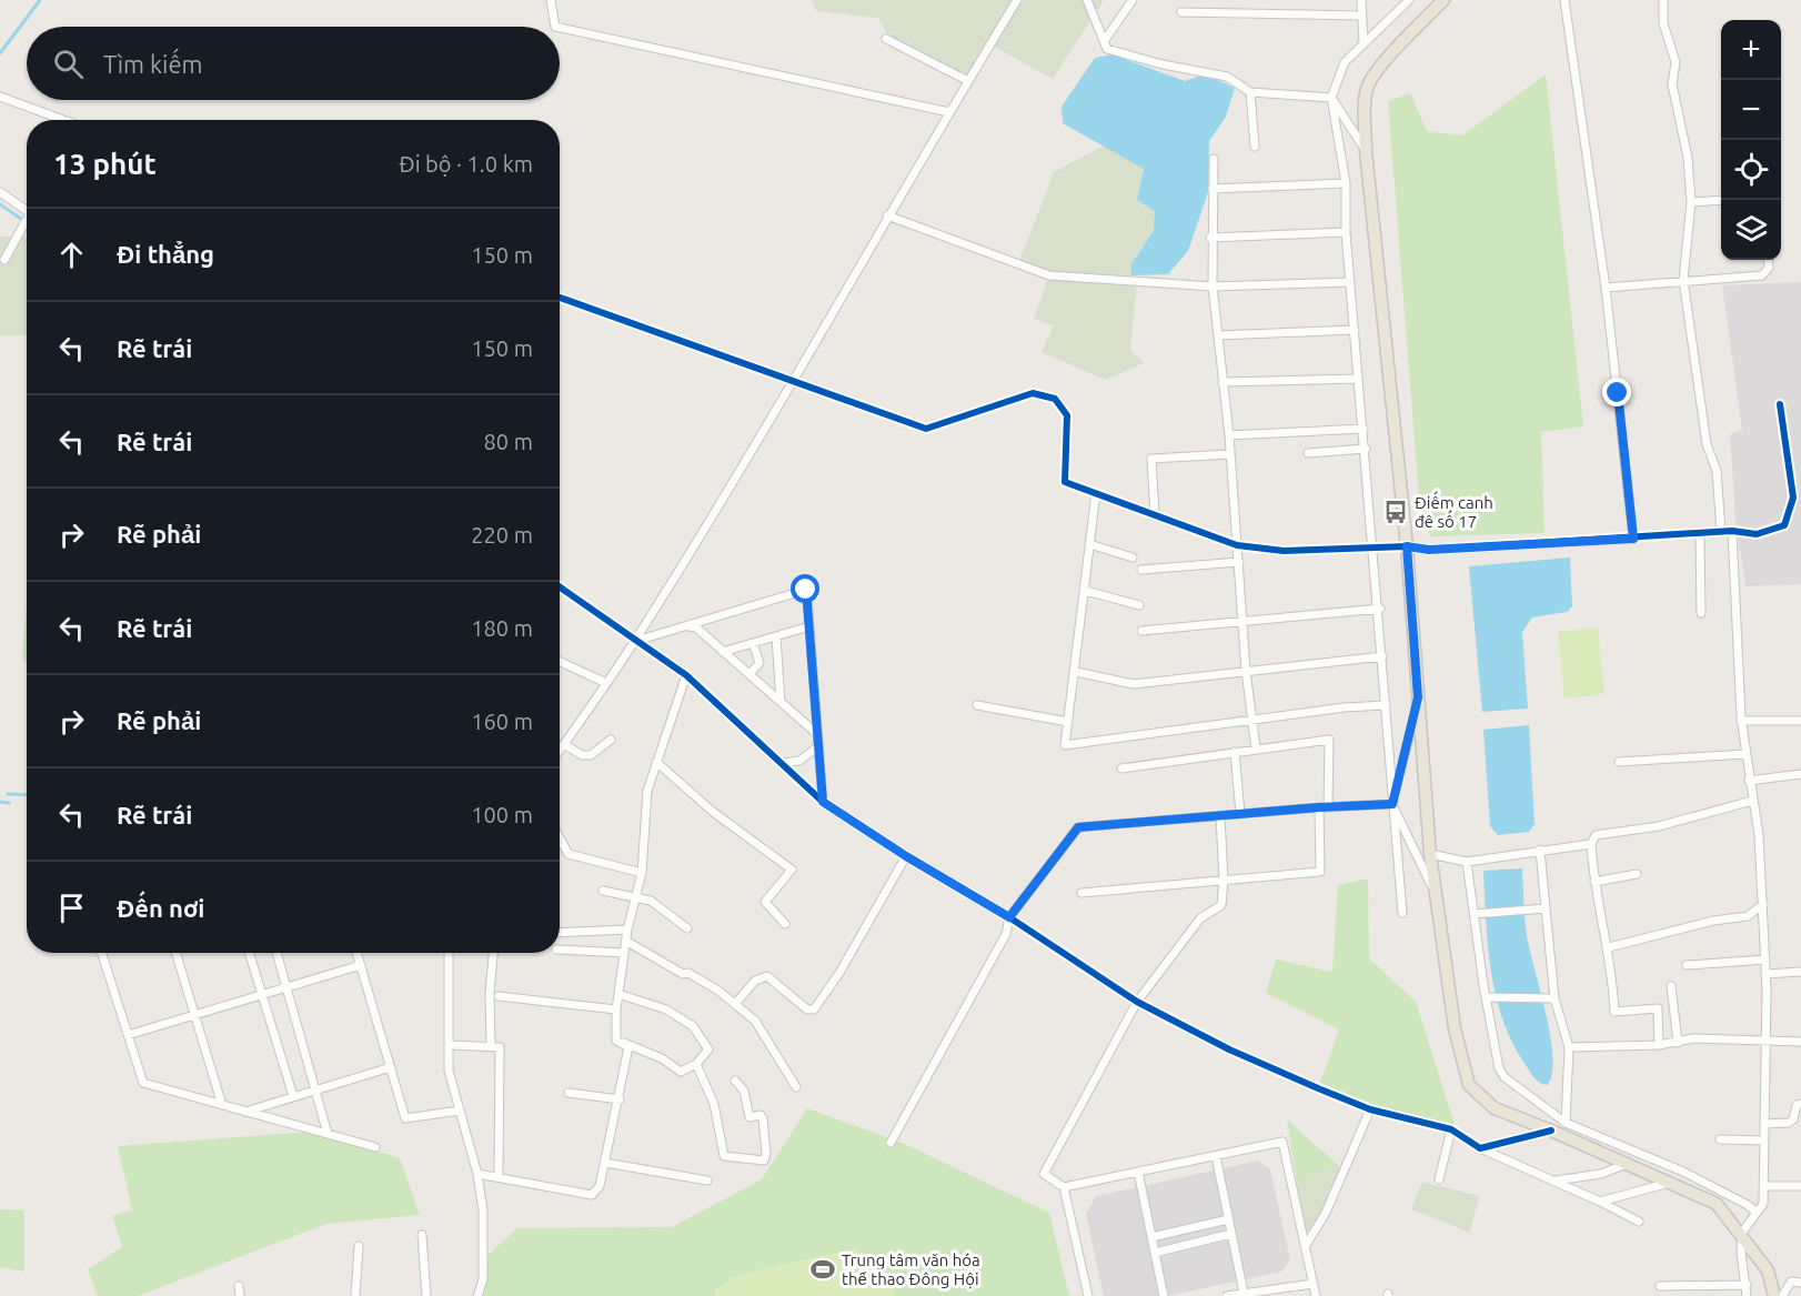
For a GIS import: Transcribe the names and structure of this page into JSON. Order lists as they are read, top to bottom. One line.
{"places":{"bus stop":["Điếm canh đê số 17"],"sports":["Trung tâm văn hóa thể thao Đông Hội"]},"page":{"map_buttons":["+","−"],"search":"Tìm kiếm","heading":["13 phút","Đi bộ · 1.0 km"],"list":[["Đi thẳng","150 m"],["Rẽ trái","150 m"],["Rẽ trái","80 m"],["Rẽ phải","220 m"],["Rẽ trái","180 m"],["Rẽ phải","160 m"],["Rẽ trái","100 m"],"Đến nơi"]}}
